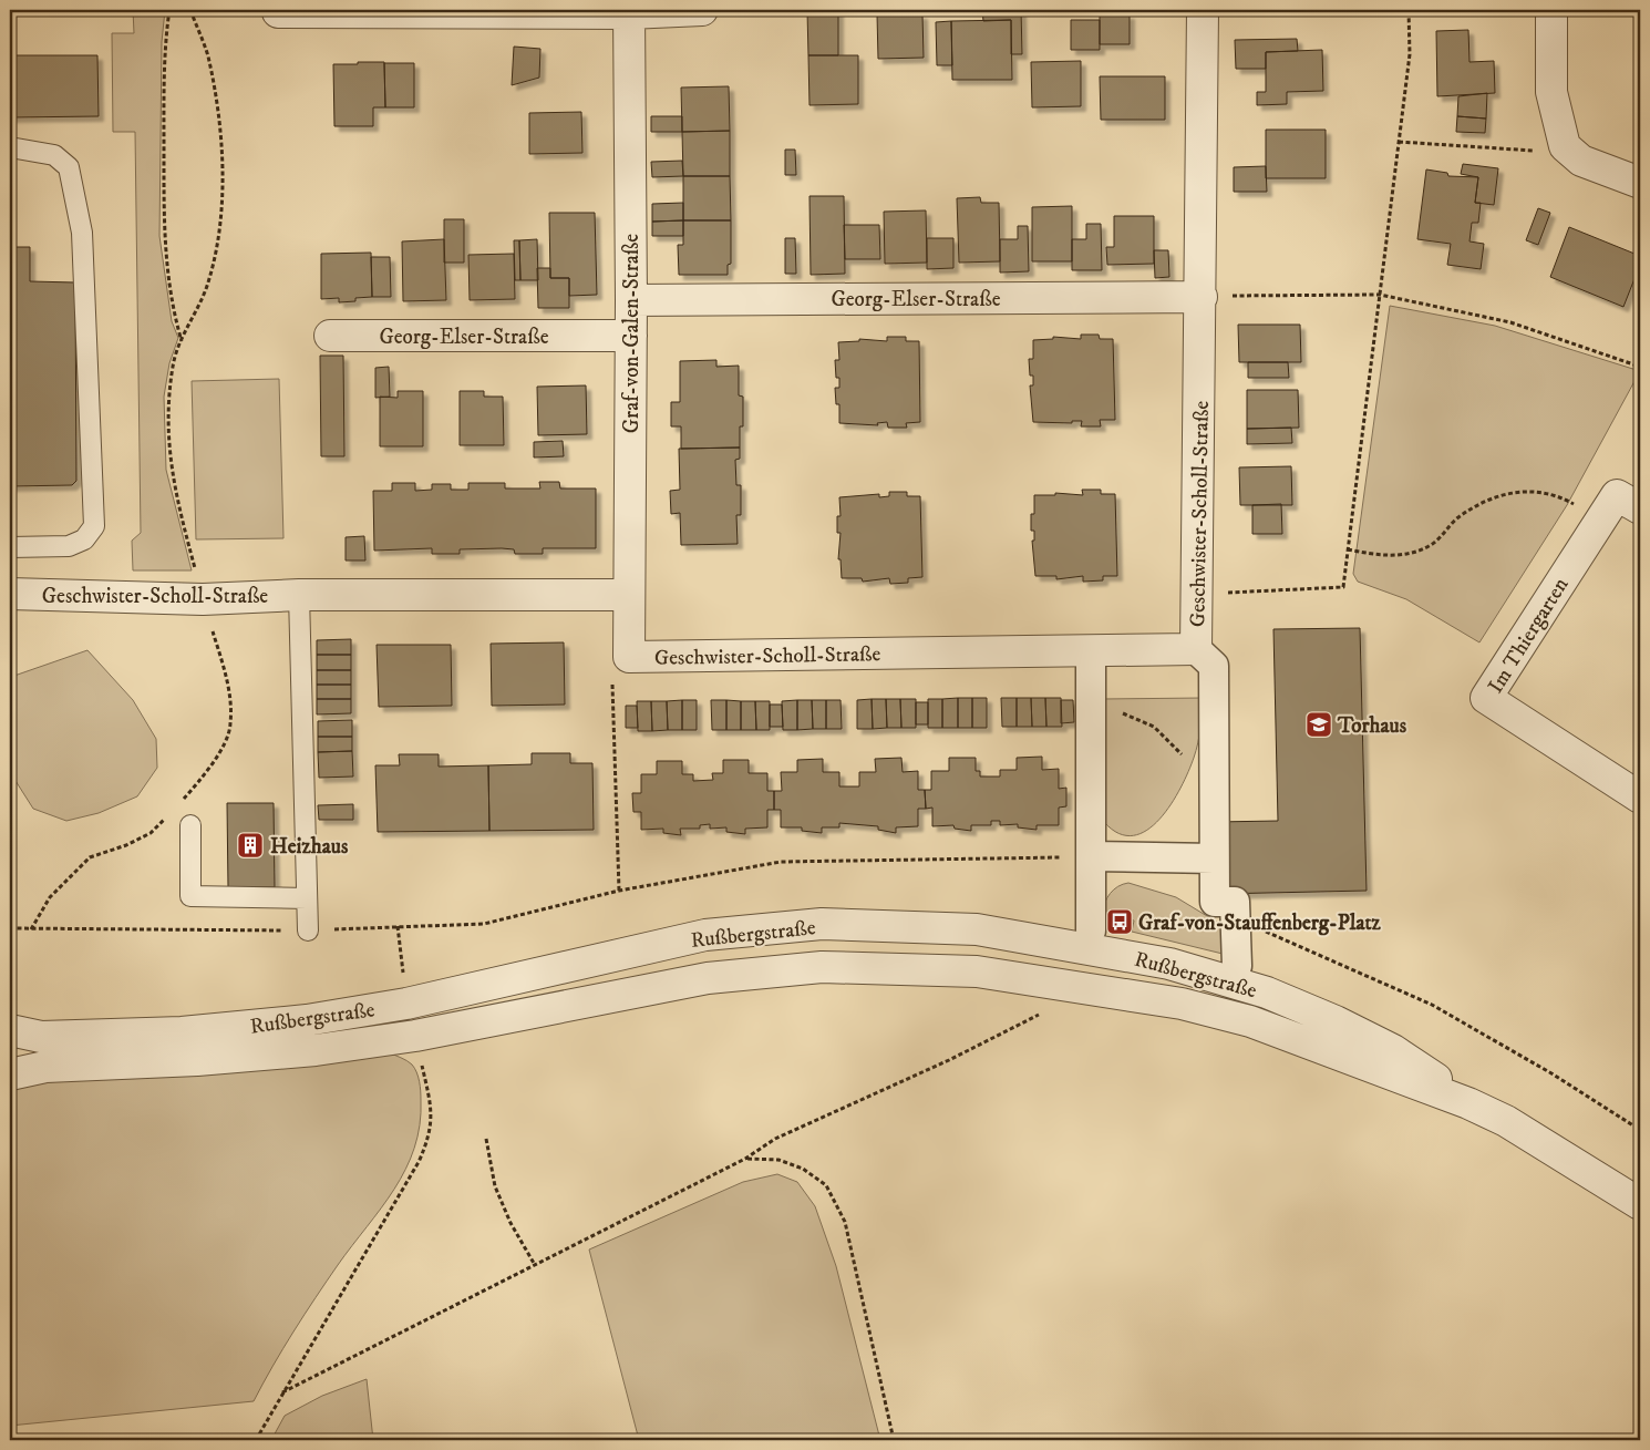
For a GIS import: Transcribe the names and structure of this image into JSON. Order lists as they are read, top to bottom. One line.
{"streets":{"street":["Georg-Elser-Straße","Graf-von-Galen-Straße","Geschwister-Scholl-Straße","Im Thiergarten","Rußbergstraße"]},"crossings":[["Georg-Elser-Straße","Graf-von-Galen-Straße"],["Georg-Elser-Straße","Geschwister-Scholl-Straße"],["Graf-von-Galen-Straße","Geschwister-Scholl-Straße"]],"places":{"school or university":["Torhaus"],"building":["Heizhaus"],"bus stop":["Graf-von-Stauffenberg-Platz"]}}
